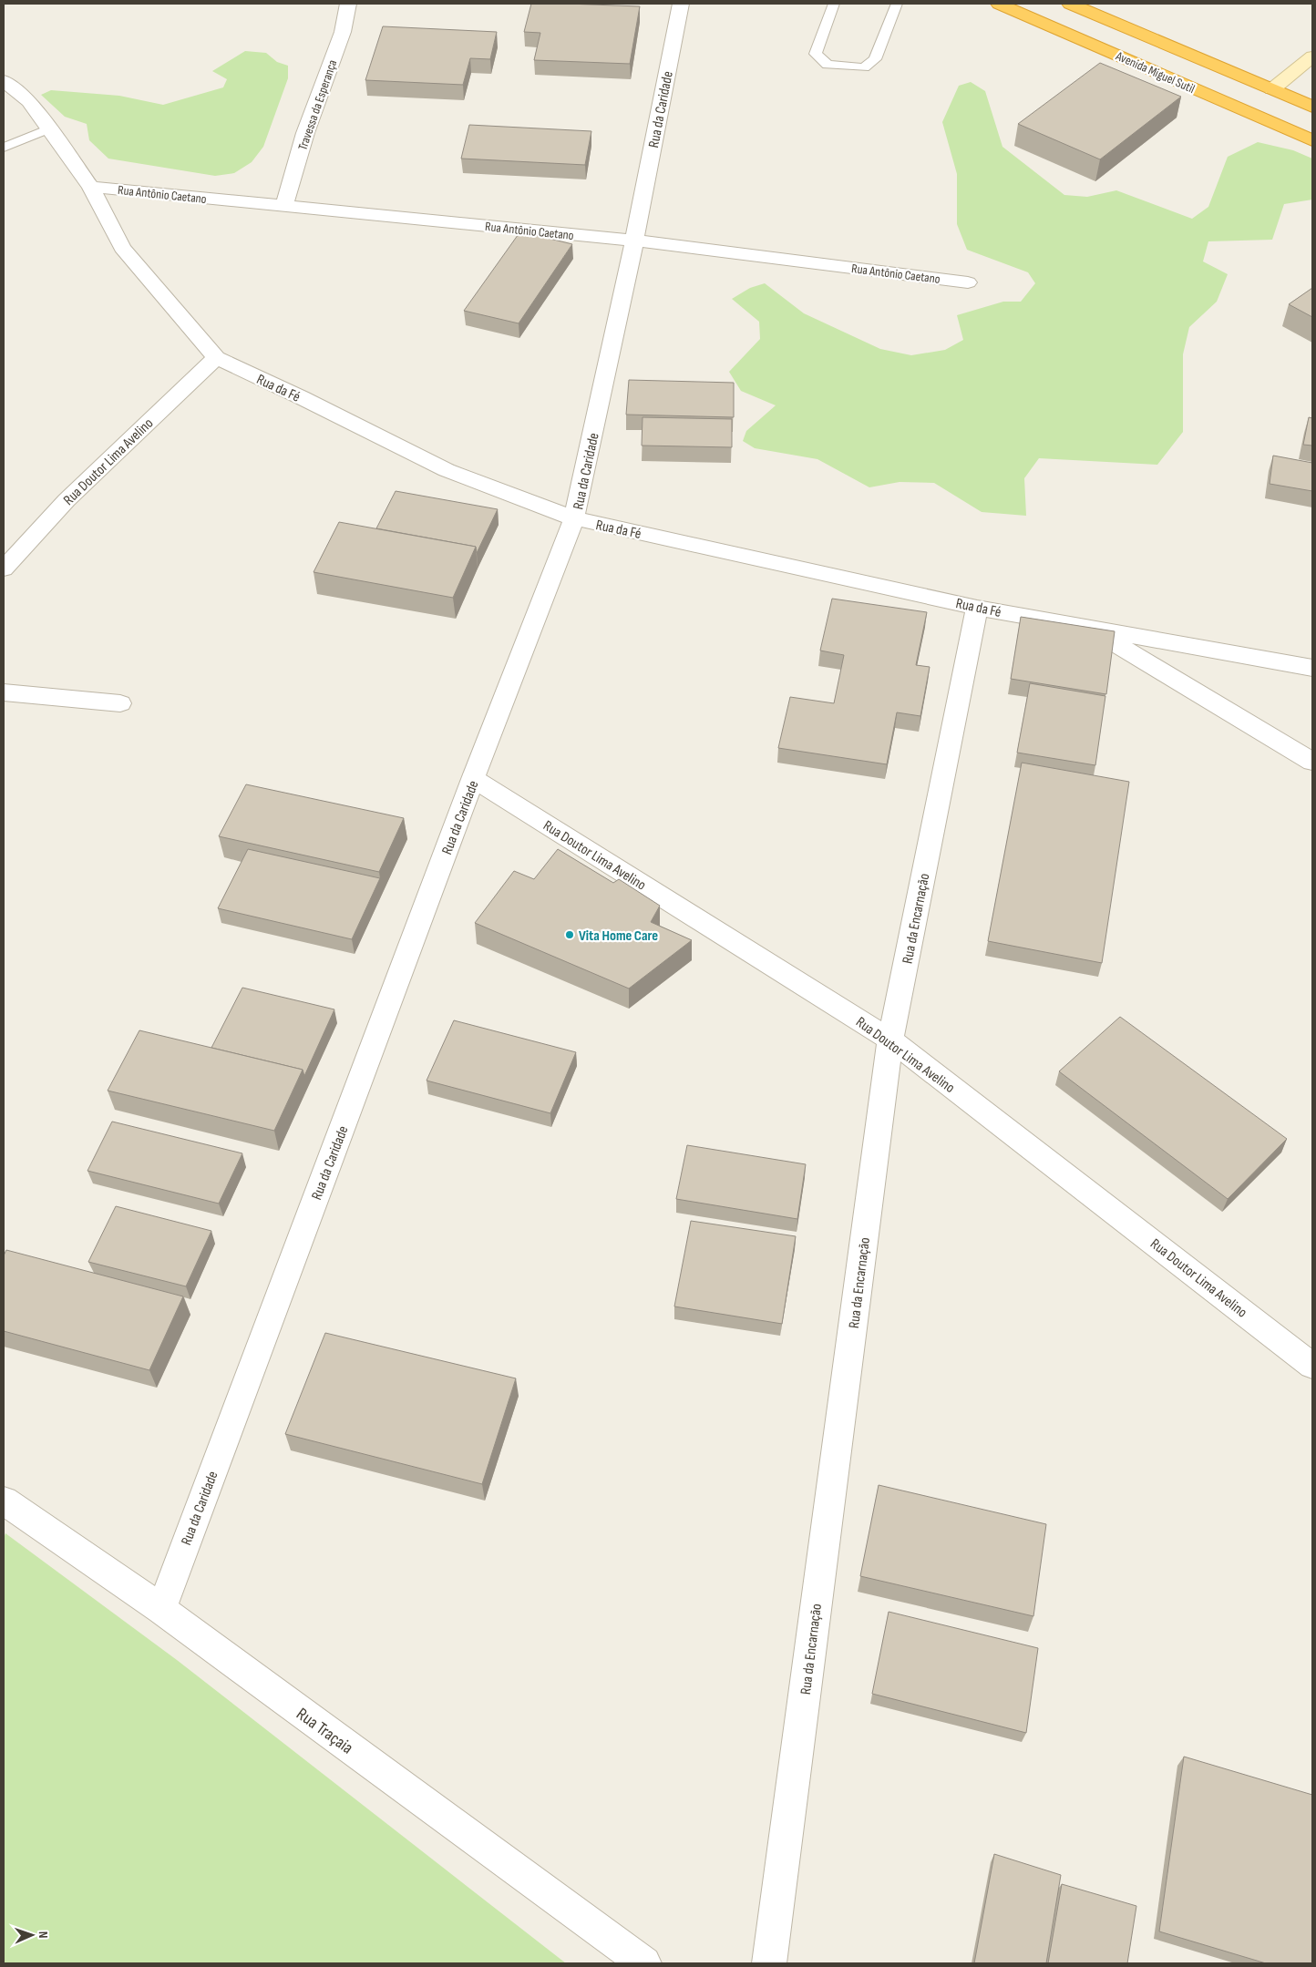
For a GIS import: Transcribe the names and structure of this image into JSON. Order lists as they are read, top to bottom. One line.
{"streets":{"highway":["Avenida Miguel Sutil"],"street":["Travessa da Esperança","Rua da Caridade","Rua Antônio Caetano","Rua da Fé","Rua Doutor Lima Avelino","Rua da Encarnação","Rua Traçaia"]},"crossings":[["Travessa da Esperança","Rua Antônio Caetano"],["Rua da Caridade","Rua Antônio Caetano"],["Rua da Caridade","Rua da Fé"],["Rua da Caridade","Rua Doutor Lima Avelino"],["Rua da Caridade","Rua Traçaia"],["Rua Antônio Caetano","Rua da Fé"],["Rua da Fé","Rua Doutor Lima Avelino"],["Rua da Fé","Rua da Encarnação"],["Rua Doutor Lima Avelino","Rua da Encarnação"]],"places":["Vita Home Care"],"north":"right"}
